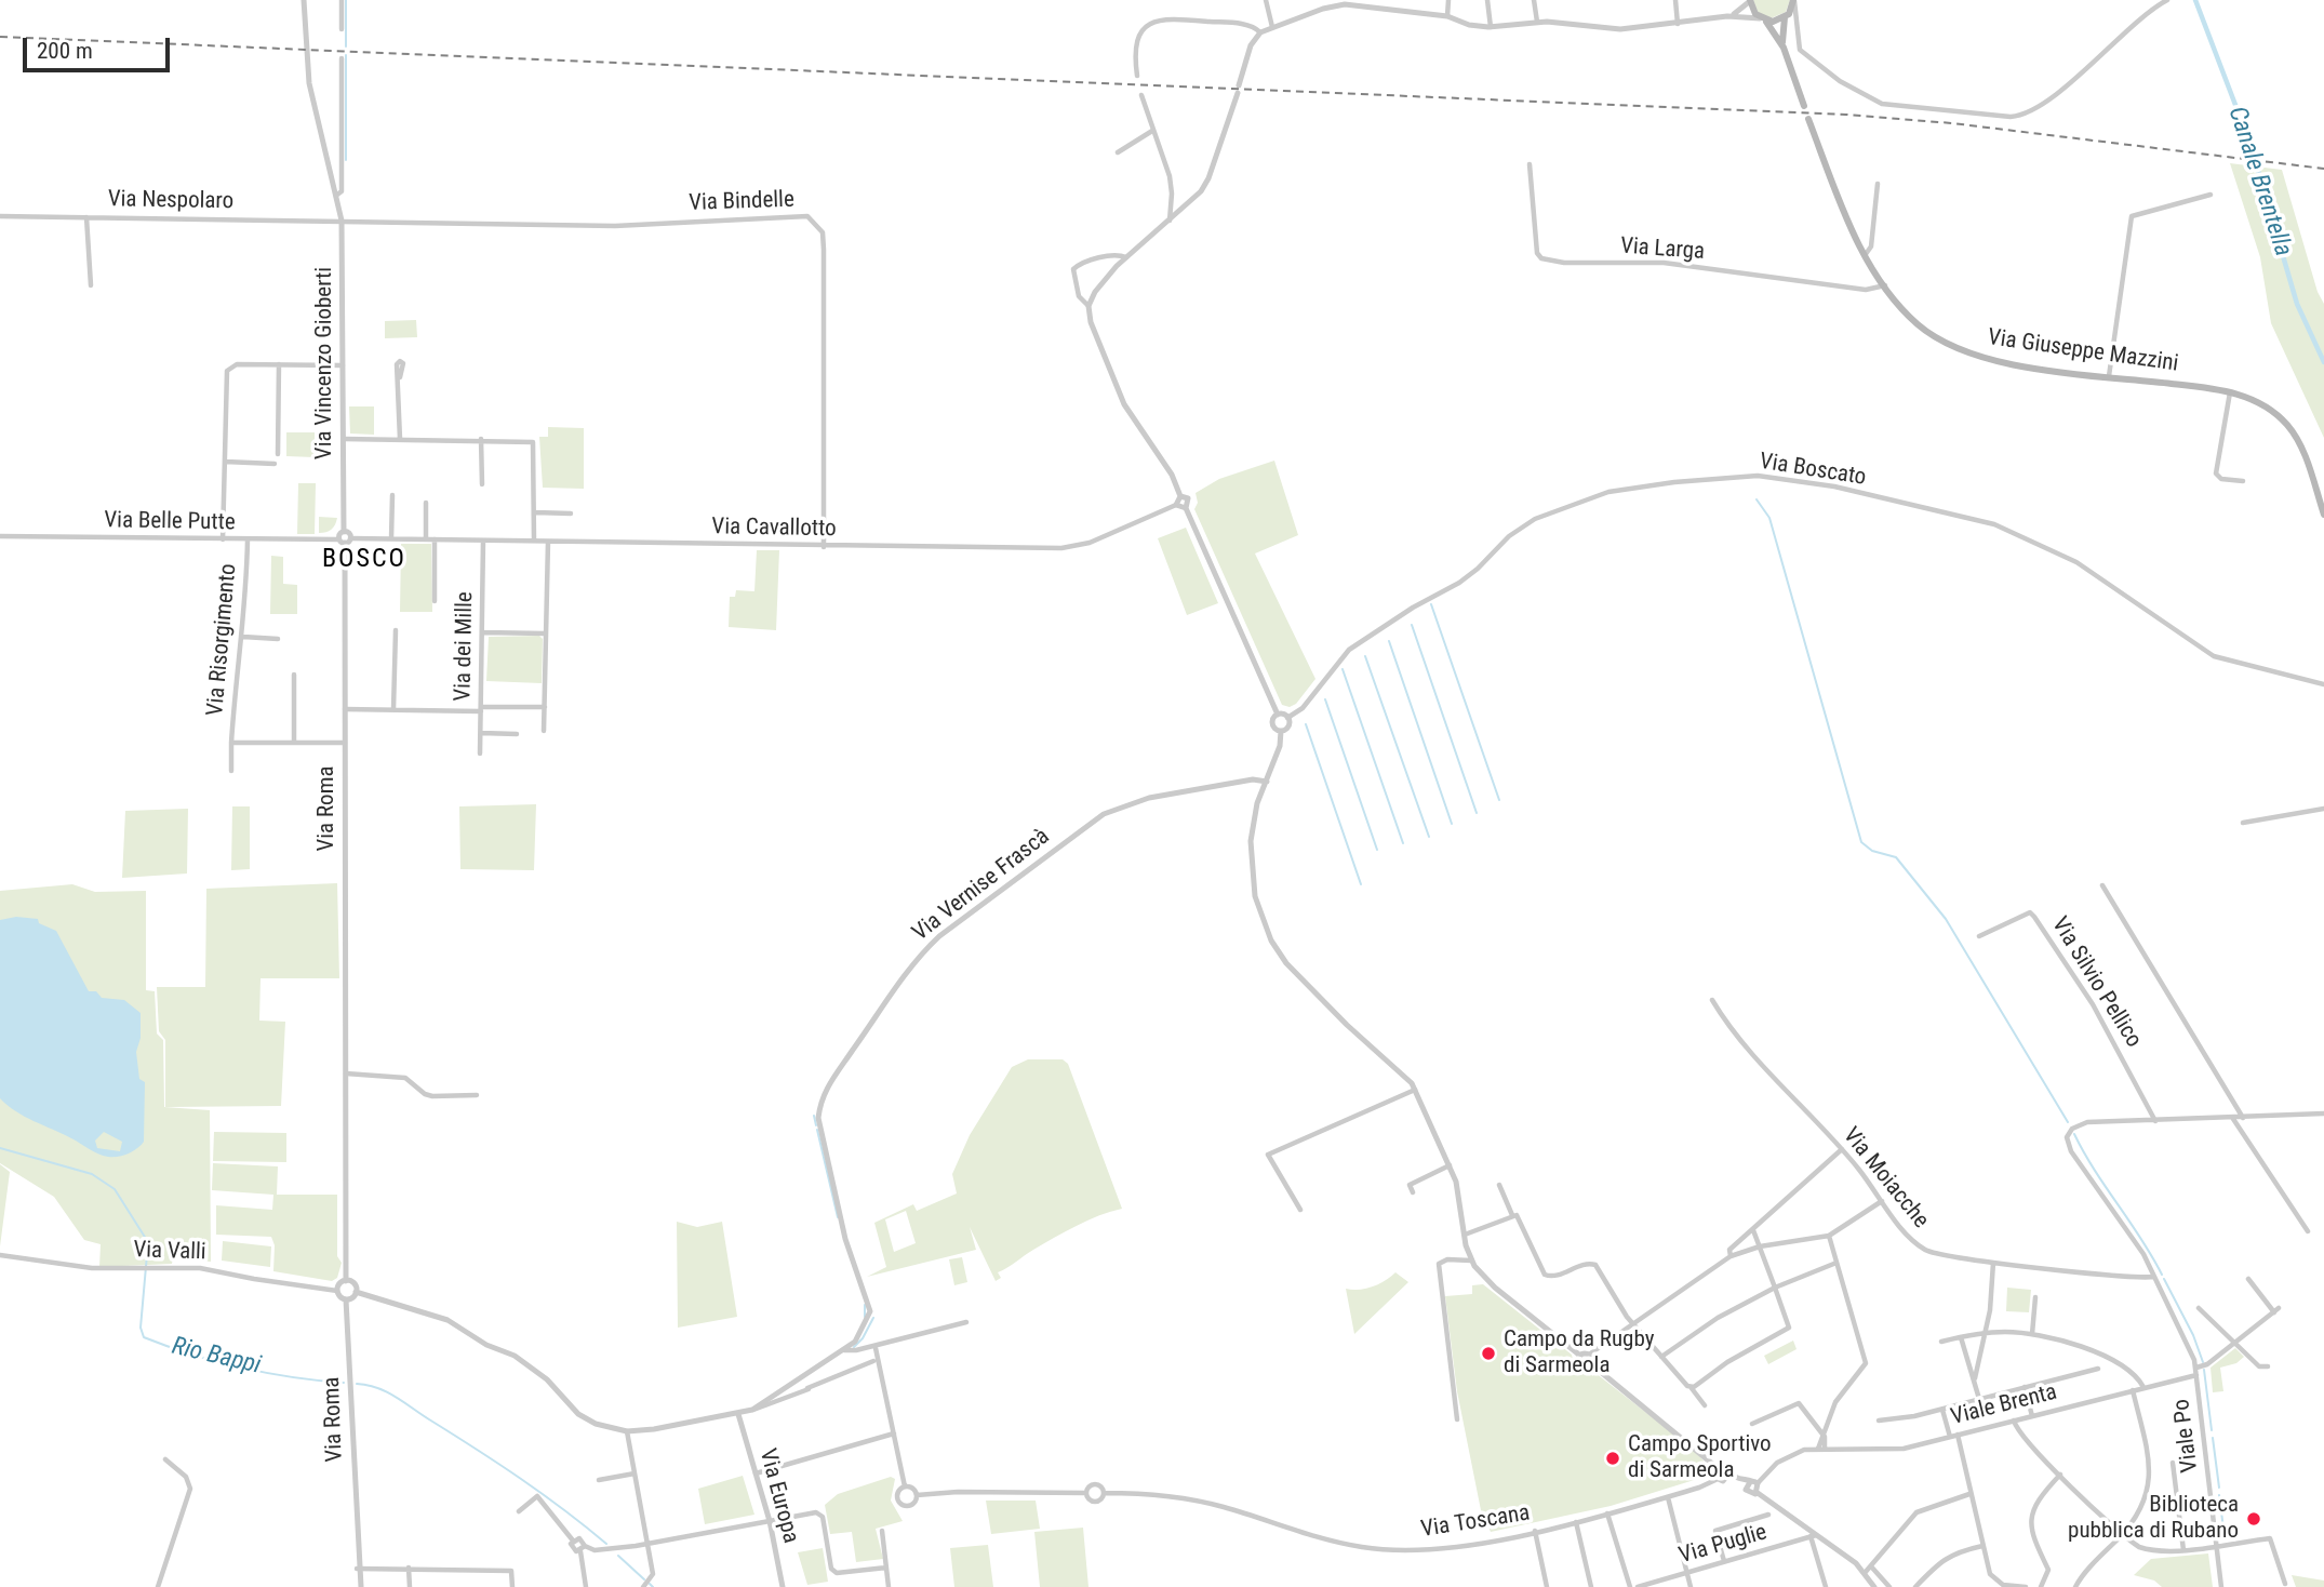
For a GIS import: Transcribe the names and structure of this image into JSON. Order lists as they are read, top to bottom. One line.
{"streets":{"main road":["Via Giuseppe Mazzini"],"street":["Via Nespolaro","Via Bindelle","Via Larga","Via Vincenzo Gioberti","Via Boscato","Via Belle Putte","Via Cavallotto","Via Risorgimento","Via dei Mille","Via Roma","Via Vernise Frascà","Via Silvio Pellico","Via Moiacche","Via Valli","Viale Brenta","Viale Po","Via Europa","Via Toscana","Via Puglie"]},"crossings":[["Via Nespolaro","Via Bindelle"],["Via Nespolaro","Via Vincenzo Gioberti"],["Via Bindelle","Via Vincenzo Gioberti"],["Via Bindelle","Via Cavallotto"],["Via Larga","Via Giuseppe Mazzini"],["Via Vincenzo Gioberti","Via Belle Putte"],["Via Vincenzo Gioberti","Via Cavallotto"],["Via Vincenzo Gioberti","Via Roma"],["Via Belle Putte","Via Cavallotto"],["Via Belle Putte","Via Risorgimento"],["Via Belle Putte","Via Roma"],["Via Cavallotto","Via dei Mille"],["Via Cavallotto","Via Roma"],["Via Risorgimento","Via Roma"],["Via Vernise Frascà","Via Europa"],["Via Moiacche","Viale Po"],["Viale Brenta","Viale Po"]],"districts":["BOSCO"],"water":["Canale Brentella","Rio Bappi"],"places":["Campo da Rugby di Sarmeola","Campo Sportivo di Sarmeola","Biblioteca pubblica di Rubano"],"scale_bar":"200 m"}
